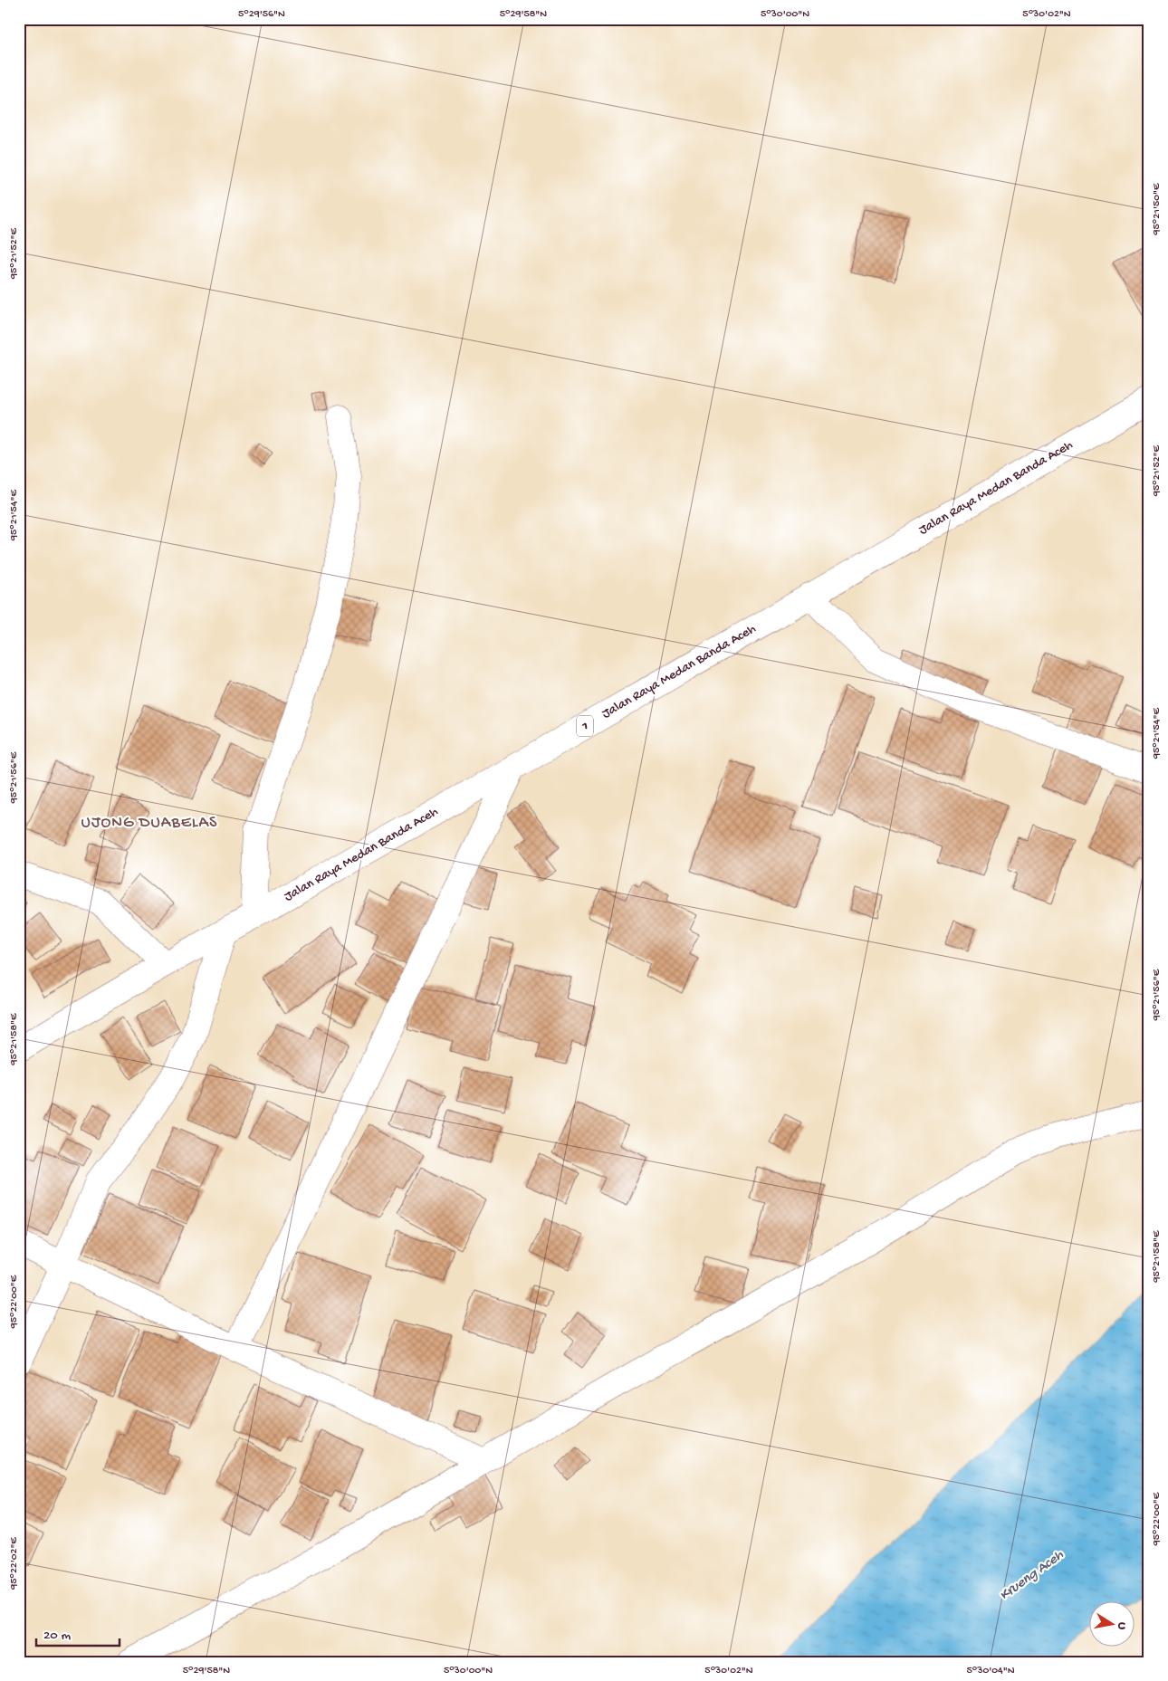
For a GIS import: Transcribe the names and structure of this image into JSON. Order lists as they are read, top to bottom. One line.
{"streets":{"main road":["Jalan Raya Medan Banda Aceh","1"]},"districts":["UJONG DUABELAS"],"water":["Krueng Aceh"],"scale_bar":"20 m","north":"right","coordinates":["5°29'56\"N","5°29'58\"N","5°30'00\"N","5°30'02\"N","95°21'50\"E","95°21'52\"E","95°21'54\"E","95°21'56\"E","95°21'58\"E","95°22'00\"E","95°22'02\"E","5°30'04\"N"]}
